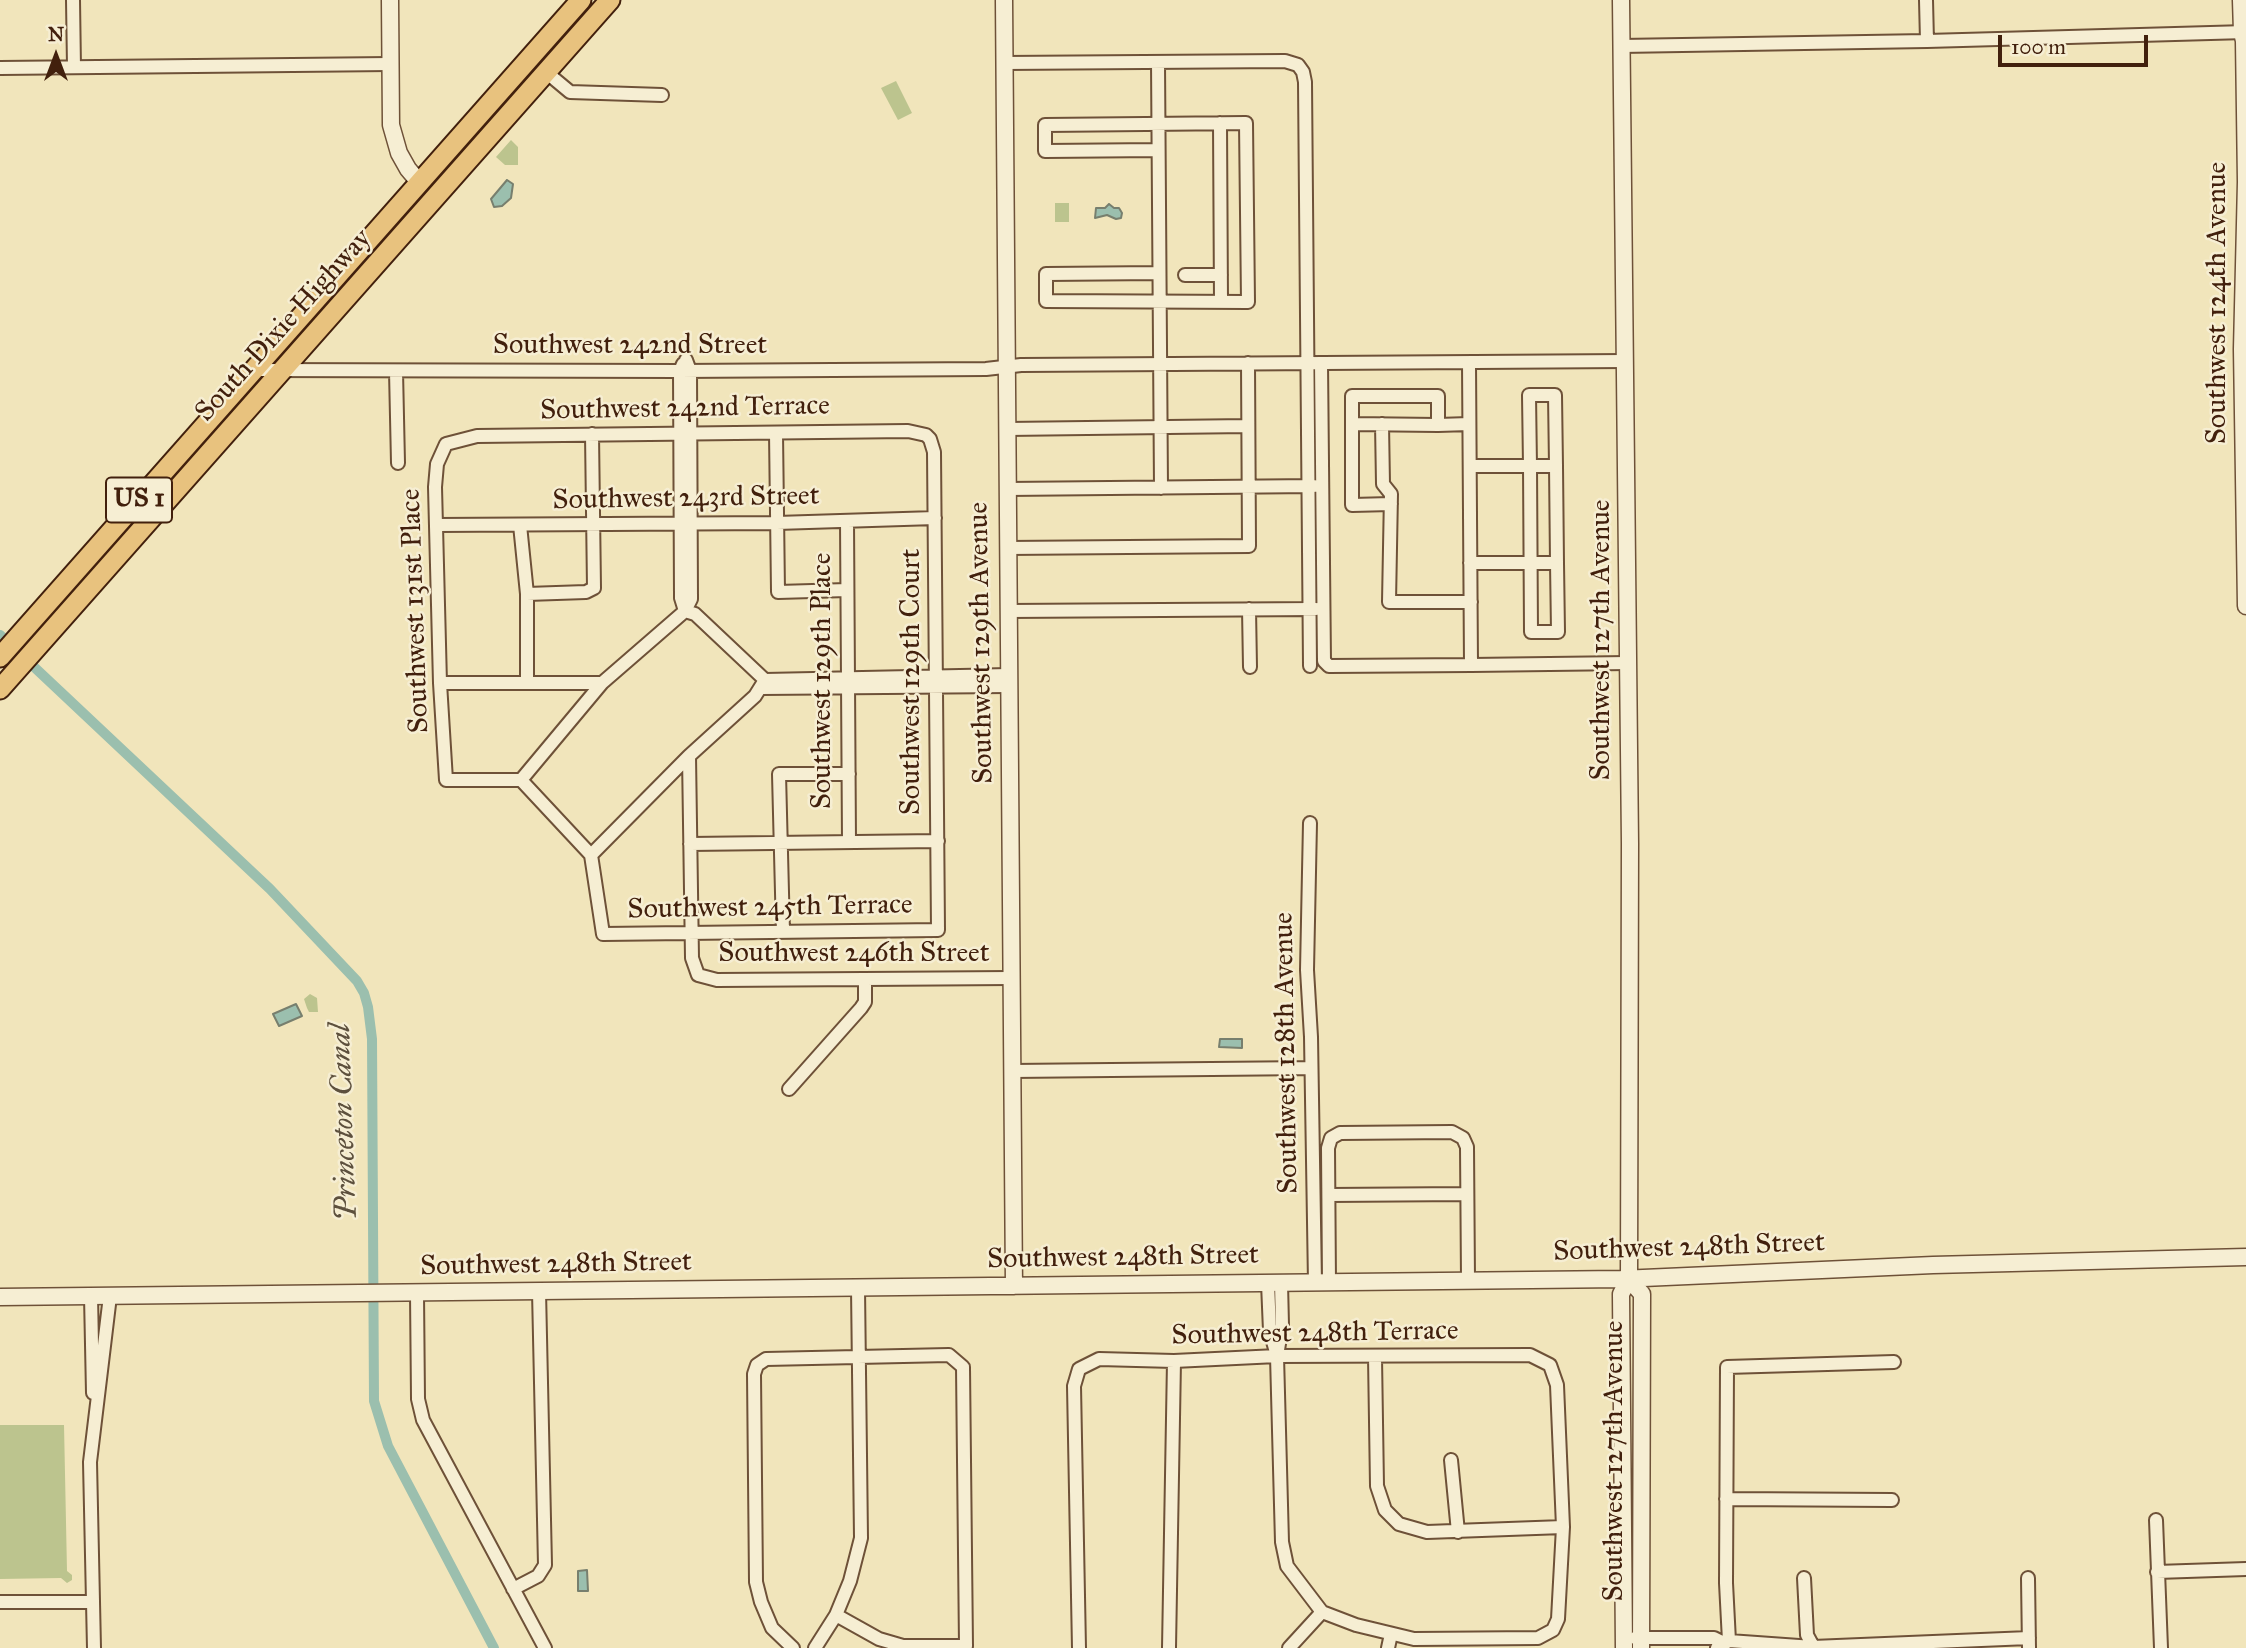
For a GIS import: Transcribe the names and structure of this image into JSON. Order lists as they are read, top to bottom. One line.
{"streets":{"highway":["South Dixie Highway","US 1"],"street":["Southwest 124th Avenue","Southwest 242nd Street","Southwest 242nd Terrace","Southwest 243rd Street","Southwest 131st Place","Southwest 127th Avenue","Southwest 129th Avenue","Southwest 129th Place","Southwest 129th Court","Southwest 245th Terrace","Southwest 246th Street","Southwest 128th Avenue","Southwest 248th Street","Southwest 248th Terrace"]},"crossings":[["South Dixie Highway","Southwest 242nd Street"],["Southwest 242nd Street","Southwest 127th Avenue"],["Southwest 242nd Street","Southwest 129th Avenue"],["Southwest 242nd Terrace","Southwest 131st Place"],["Southwest 242nd Terrace","Southwest 129th Court"],["Southwest 243rd Street","Southwest 131st Place"],["Southwest 243rd Street","Southwest 129th Place"],["Southwest 243rd Street","Southwest 129th Court"],["Southwest 127th Avenue","Southwest 248th Street"],["Southwest 129th Avenue","Southwest 246th Street"],["Southwest 129th Avenue","Southwest 248th Street"],["Southwest 129th Court","Southwest 245th Terrace"],["Southwest 245th Terrace","Southwest 246th Street"],["Southwest 128th Avenue","Southwest 248th Street"]],"water":["Princeton Canal"],"scale_bar":"100 m","north":"top"}
